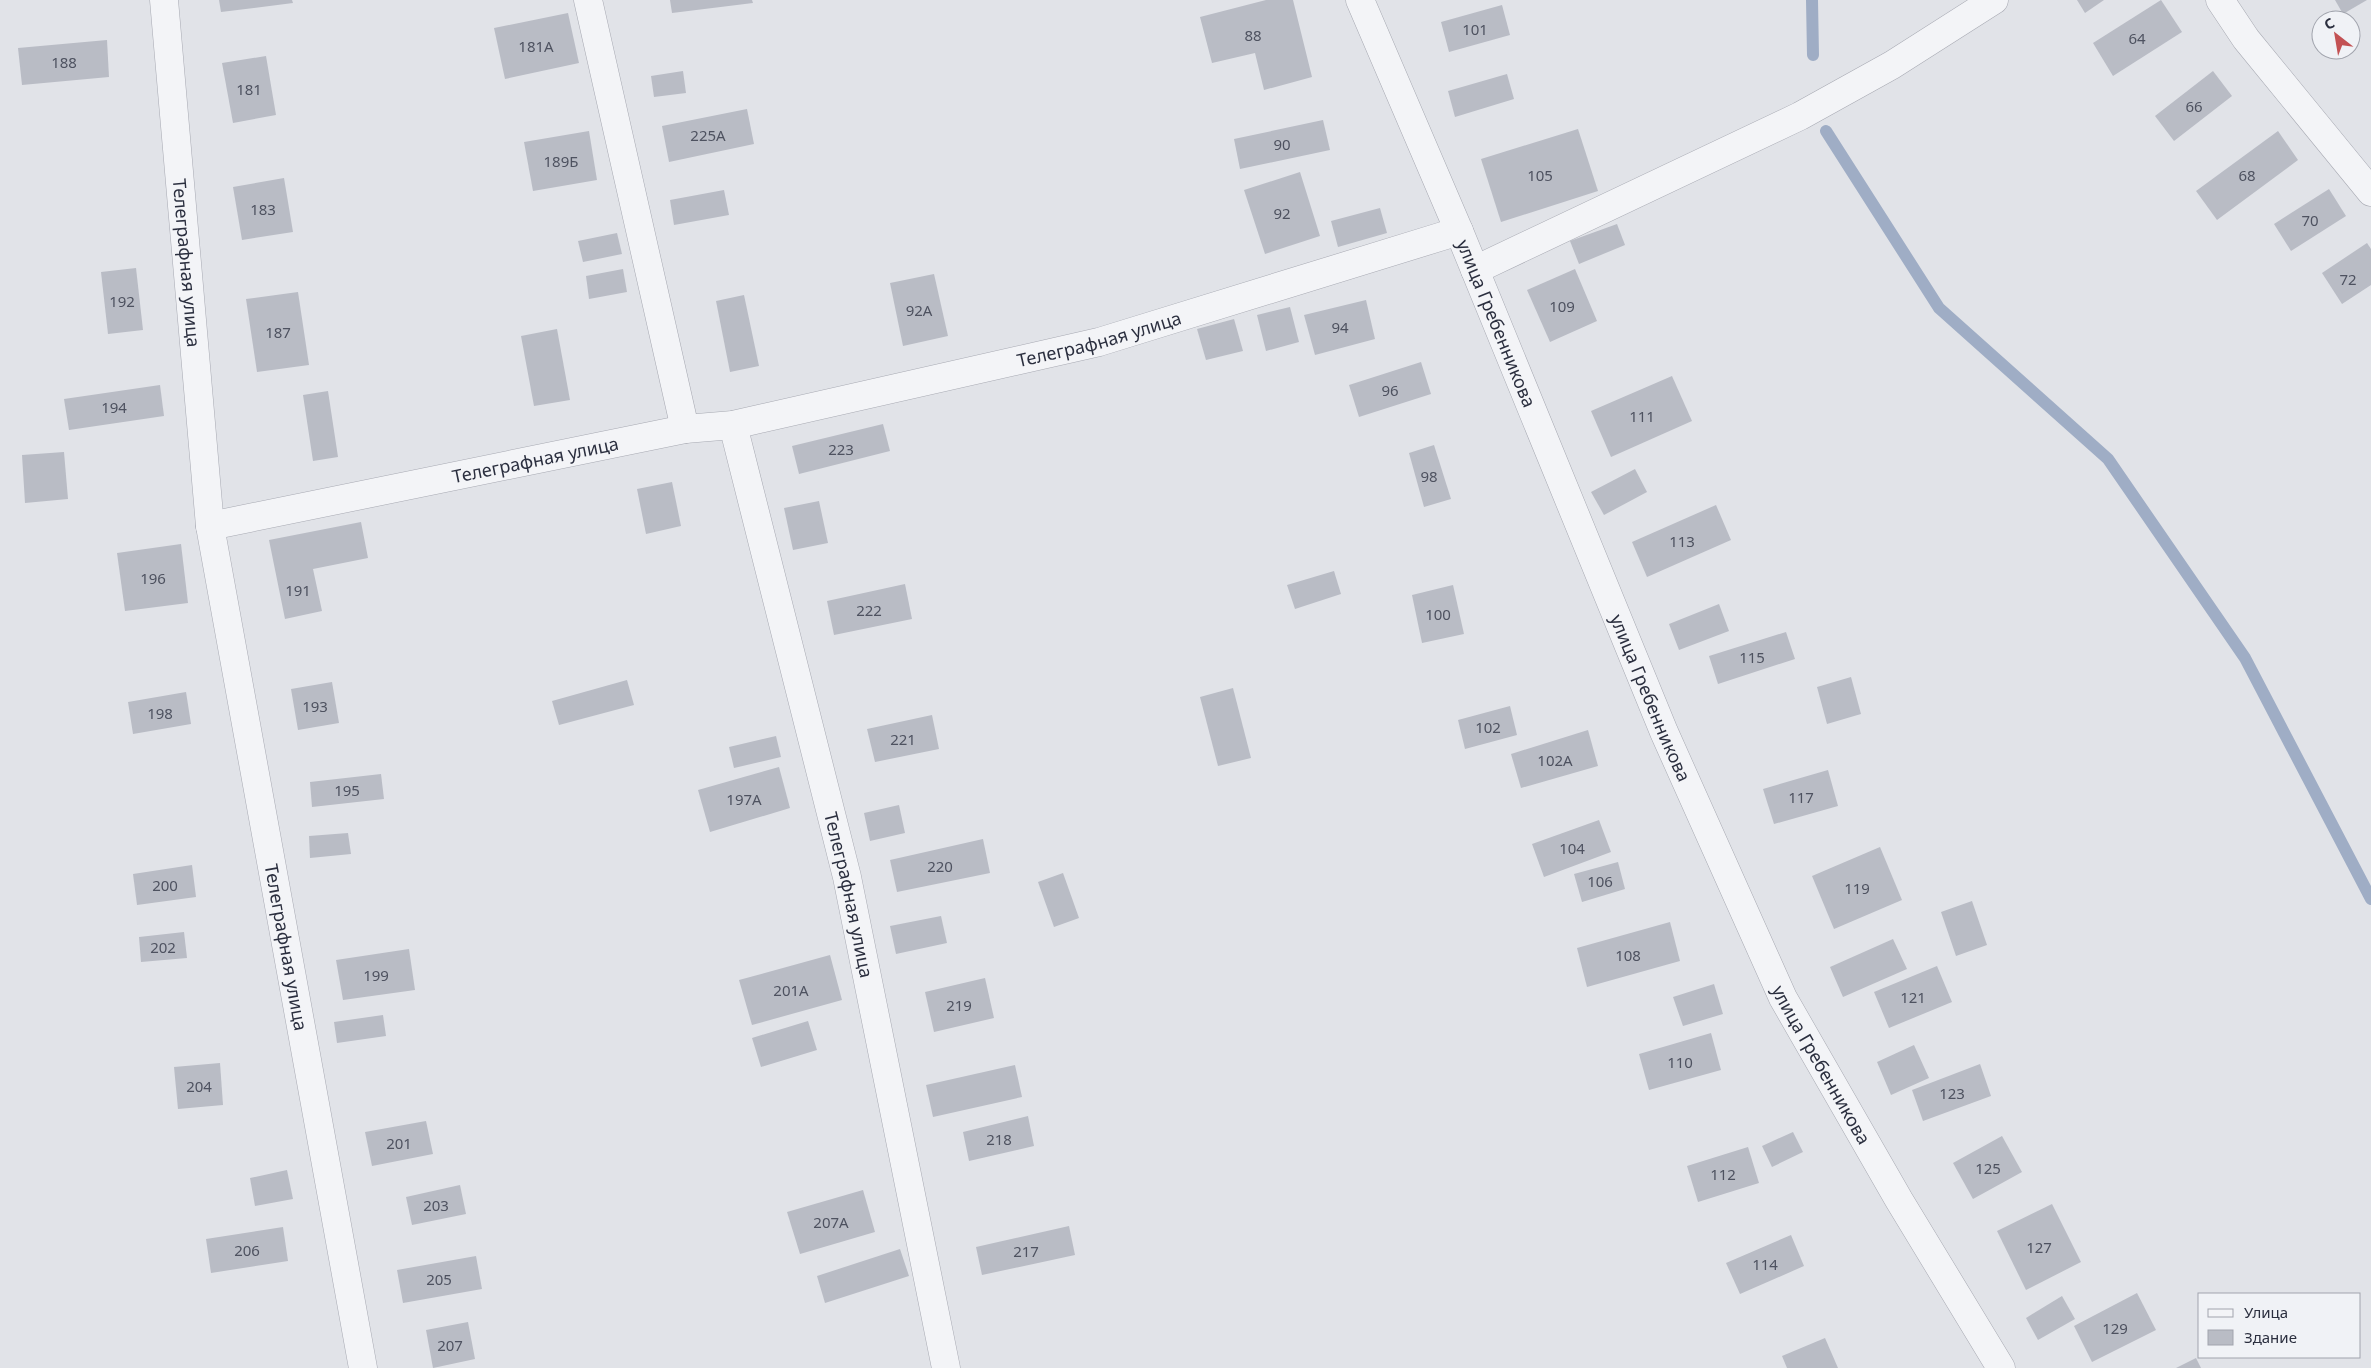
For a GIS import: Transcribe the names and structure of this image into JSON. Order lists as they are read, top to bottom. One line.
{"streets":{"street":["Телеграфная улица","улица Гребенникова"]},"crossings":[["Телеграфная улица","улица Гребенникова"]],"house_numbers":["101","88","64","181А","188","181","66","225А","90","189Б","105","68","183","92","70","72","192","109","92А","94","187","96","194","111","223","98","113","196","191","222","100","115","193","198","102","221","102А","195","117","197А","104","220","106","200","119","202","108","199","201А","121","219","110","204","123","218","201","125","112","203","207А","127","206","217","114","205","129","207"],"legend":["Улица","Здание"],"north":"top left"}
